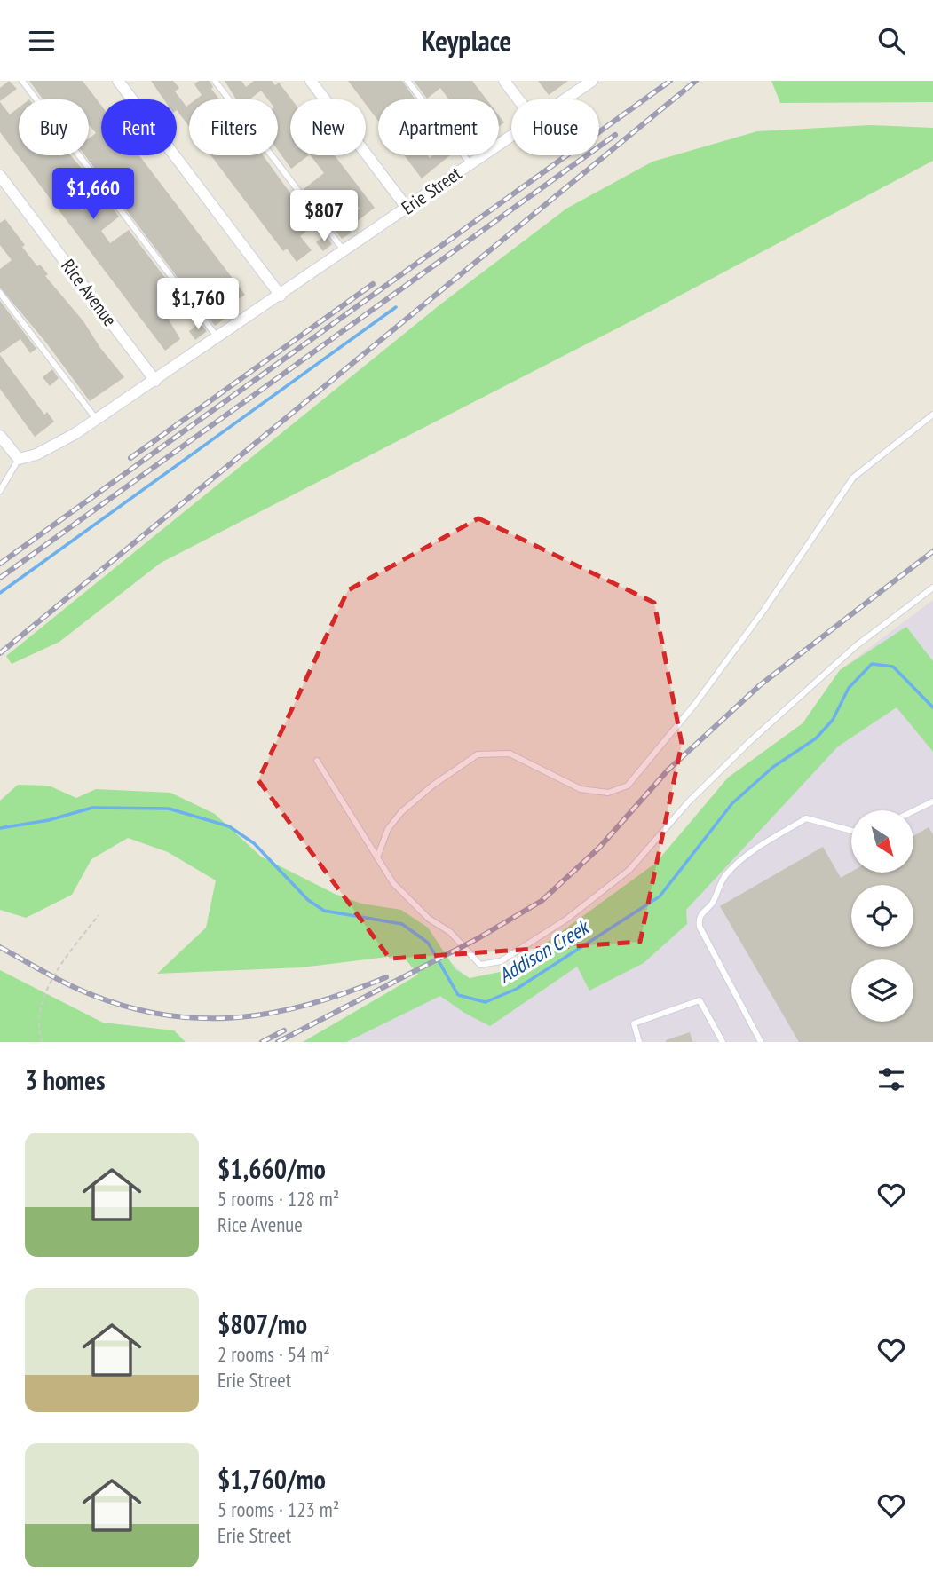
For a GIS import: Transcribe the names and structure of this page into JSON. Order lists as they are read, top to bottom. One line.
{"streets":{"street":["Erie Street","Rice Avenue"]},"crossings":[["Erie Street","Rice Avenue"]],"water":["Addison Creek"],"north":"bottom right","page":{"header":"Keyplace","chip":["Buy","Rent","Filters","New","Apartment","House"],"price":["$1,660","$807","$1,760"],"heading":"3 homes","list":[{"name":"$1,660/mo","note":"5 rooms · 128 m² · Rice Avenue"},{"name":"$807/mo","note":"2 rooms · 54 m² · Erie Street"},{"name":"$1,760/mo","note":"5 rooms · 123 m² · Erie Street"}]}}
